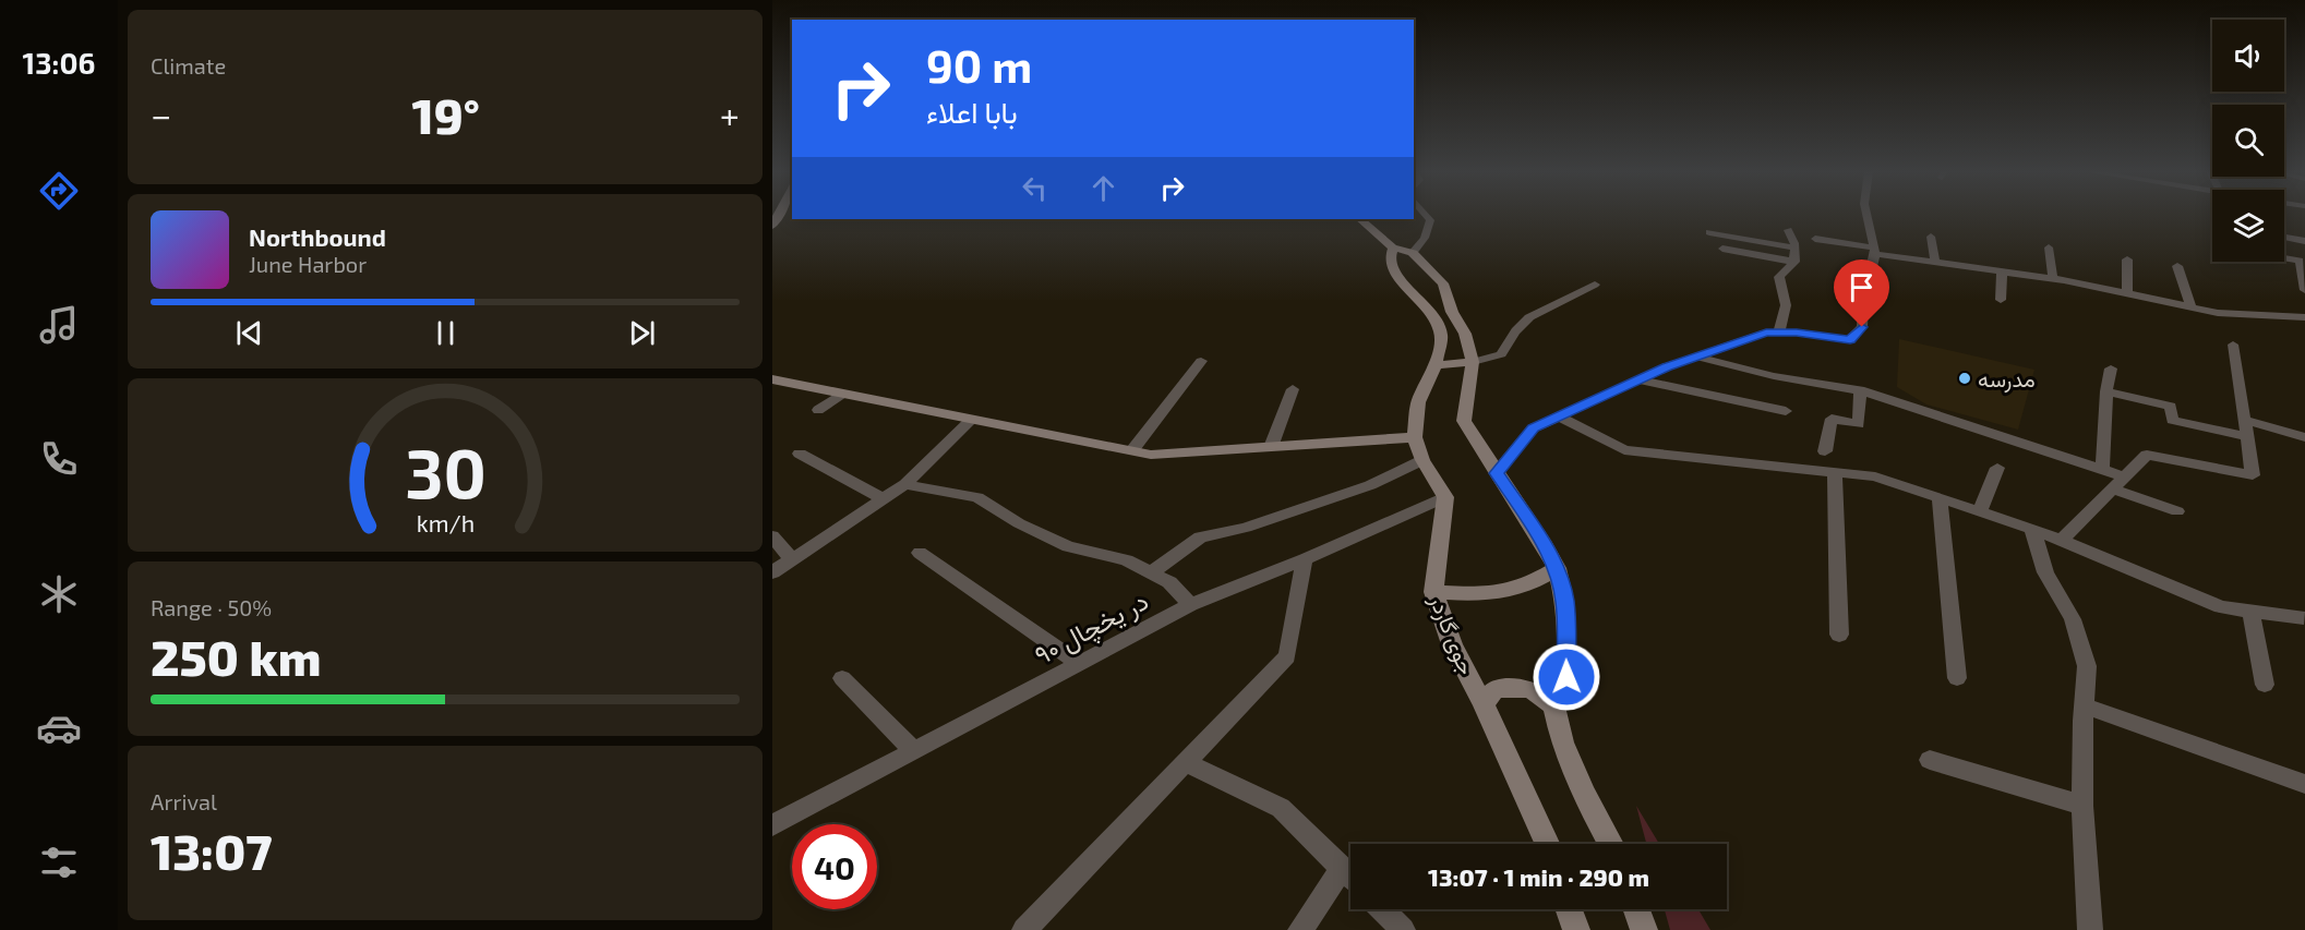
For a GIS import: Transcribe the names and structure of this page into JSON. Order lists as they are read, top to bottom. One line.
{"streets":{"street":["در یخچال ۹۰","جوی گاردر"]},"crossings":[["در یخچال ۹۰","جوی گاردر"]],"places":["مدرسه"],"page":{"tabs":"13:06","tile":["Climate",["Range · 50%","250 km"],["Arrival","13:07"]],"turn":["90 m","بابا اعلاء"],"heat":["−","19°","+"],"song":["Northbound","June Harbor"],"limit":"40","trip":"13:07 · 1 min · 290 m","gauge":["30","km/h"]}}
